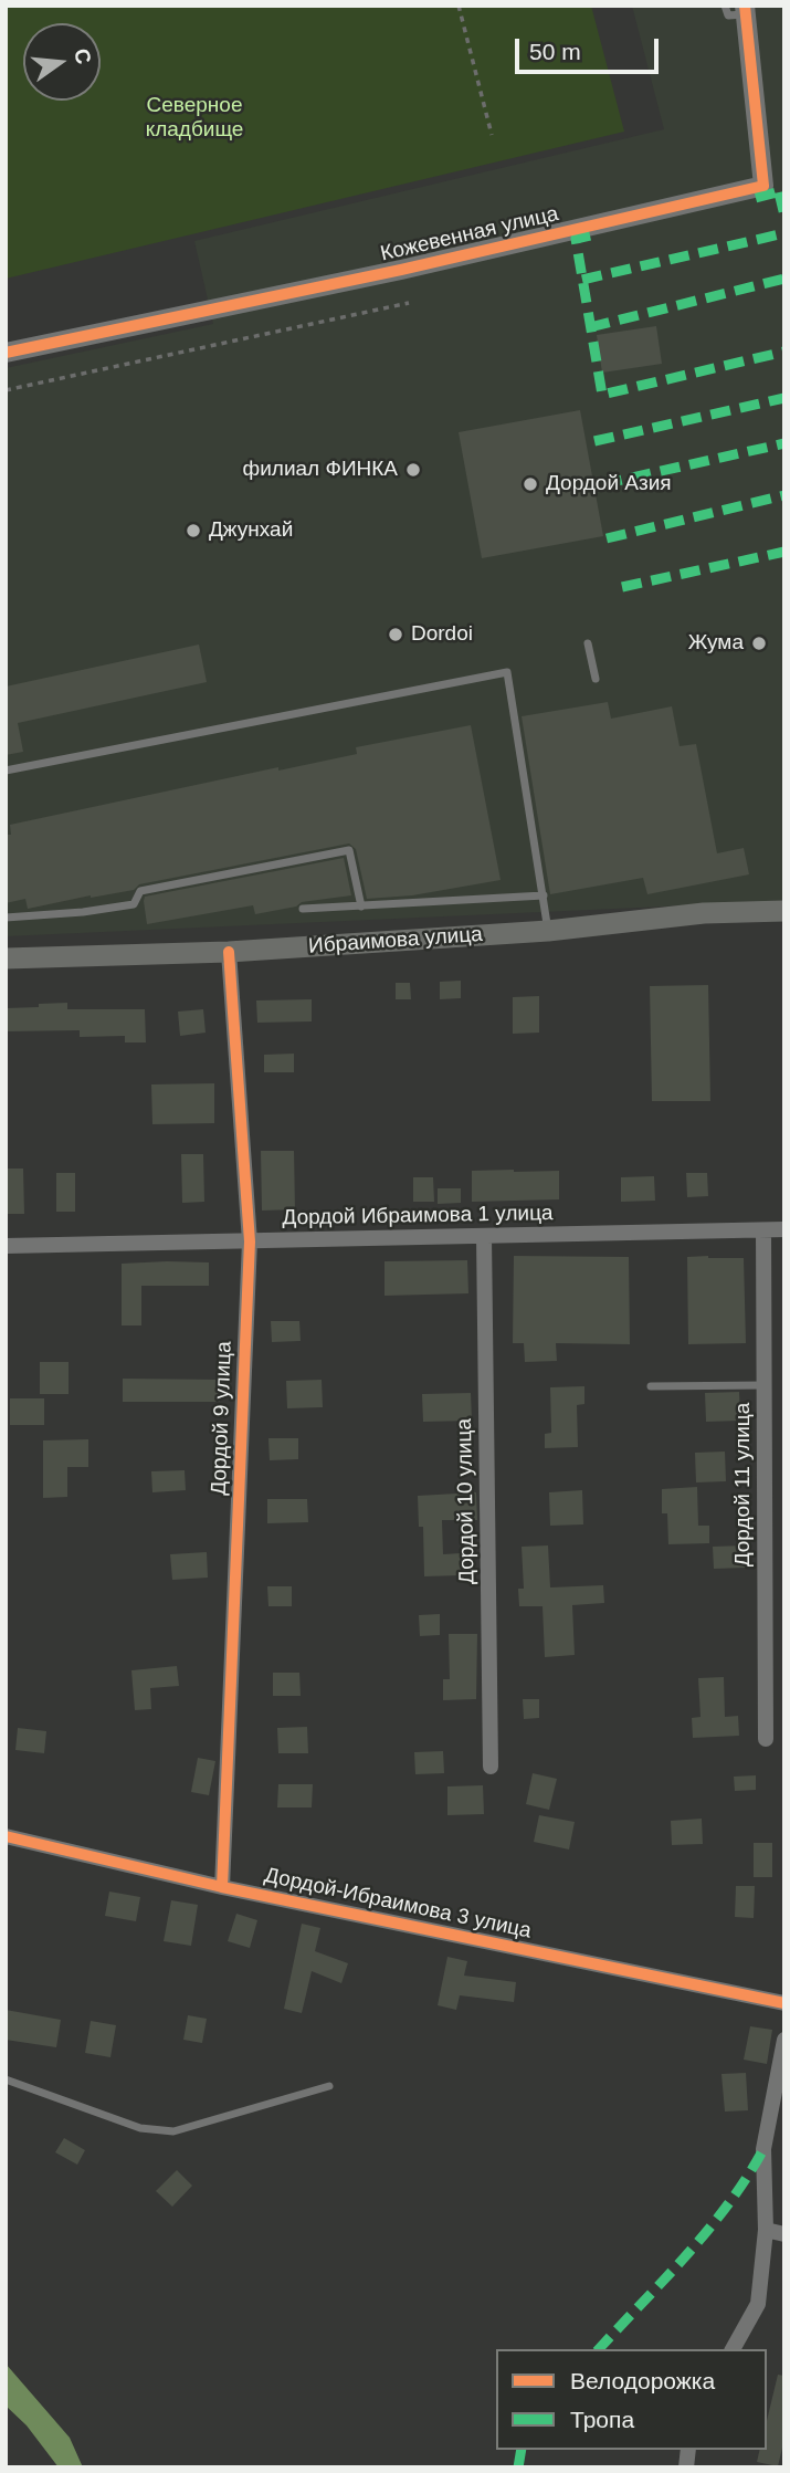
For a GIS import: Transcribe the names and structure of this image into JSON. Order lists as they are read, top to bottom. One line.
{"streets":{"main road":["Ибраимова улица"],"street":["Кожевенная улица","Дордой Ибраимова 1 улица","Дордой 9 улица","Дордой 11 улица","Дордой 10 улица","Дордой-Ибраимова 3 улица"]},"crossings":[["Ибраимова улица","Дордой 9 улица"],["Дордой Ибраимова 1 улица","Дордой 9 улица"],["Дордой Ибраимова 1 улица","Дордой 11 улица"],["Дордой Ибраимова 1 улица","Дордой 10 улица"],["Дордой 9 улица","Дордой-Ибраимова 3 улица"]],"parks":["Северное кладбище"],"places":["филиал ФИНКА","Дордой Азия","Джунхай","Dordoi","Жума"],"legend":["Велодорожка","Тропа"],"scale_bar":"50 m","north":"right"}
